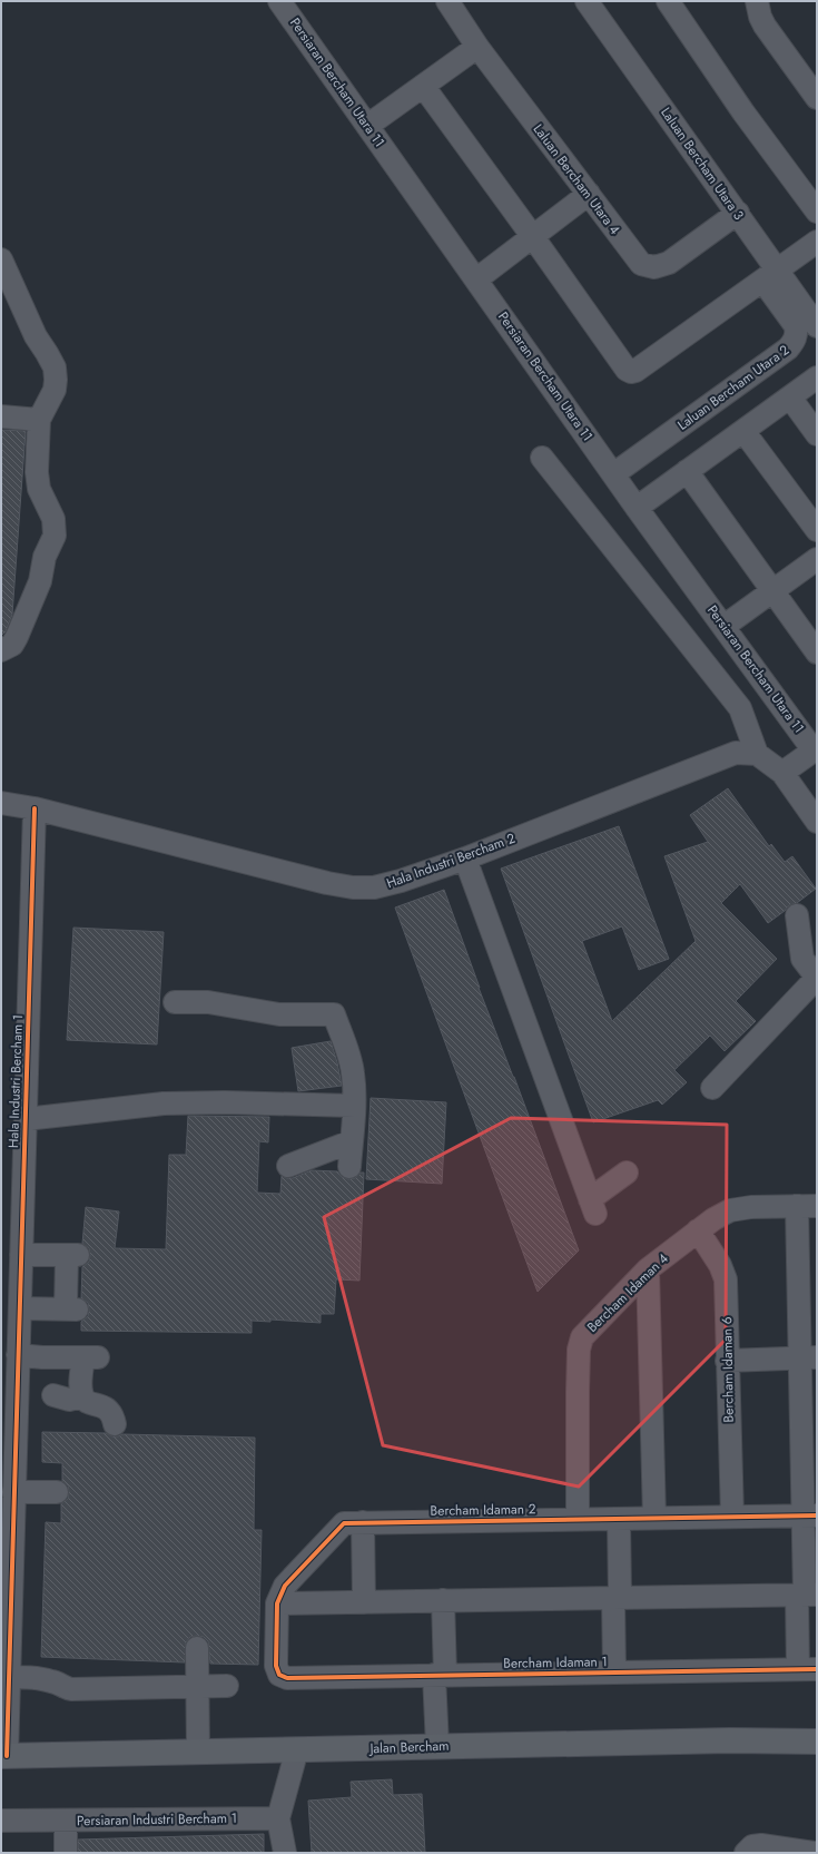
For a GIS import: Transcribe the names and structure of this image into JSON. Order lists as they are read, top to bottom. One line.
{"streets":{"main road":["Jalan Bercham"],"street":["Persiaran Bercham Utara 11","Laluan Bercham Utara 3","Laluan Bercham Utara 4","Laluan Bercham Utara 2","Hala Industri Bercham 2","Hala Industri Bercham 1","Bercham Idaman 4","Bercham Idaman 6","Bercham Idaman 2","Bercham Idaman 1","Persiaran Industri Bercham 1"]},"crossings":[["Persiaran Bercham Utara 11","Laluan Bercham Utara 2"],["Laluan Bercham Utara 3","Laluan Bercham Utara 4"],["Laluan Bercham Utara 3","Laluan Bercham Utara 2"],["Hala Industri Bercham 2","Hala Industri Bercham 1"],["Hala Industri Bercham 1","Jalan Bercham"],["Bercham Idaman 4","Bercham Idaman 6"],["Bercham Idaman 4","Bercham Idaman 2"],["Bercham Idaman 6","Bercham Idaman 2"],["Bercham Idaman 2","Bercham Idaman 1"]]}
